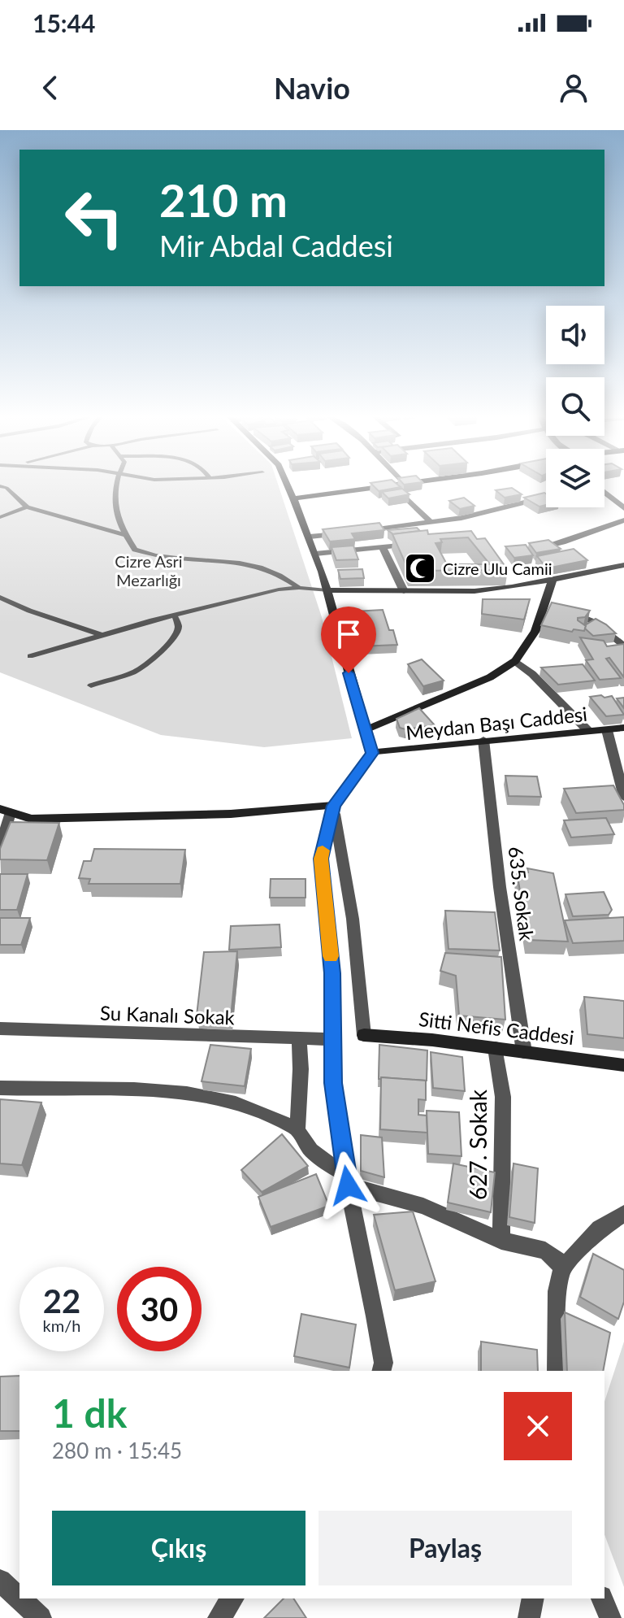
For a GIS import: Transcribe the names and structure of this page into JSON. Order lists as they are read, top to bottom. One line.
{"streets":{"street":["Meydan Başı Caddesi","635. Sokak","Su Kanalı Sokak","Sitti Nefis Caddesi","627. Sokak"]},"crossings":[["Meydan Başı Caddesi","635. Sokak"],["635. Sokak","Sitti Nefis Caddesi"],["Sitti Nefis Caddesi","627. Sokak"]],"parks":["Cizre Asri Mezarlığı"],"places":{"mosque":["Cizre Ulu Camii"]},"page":{"status":"15:44","header":"Navio","turn":["210 m","Mir Abdal Caddesi"],"speed":"22 km/h","limit":"30","heading":["1 dk","280 m · 15:45"],"buttons":["Çıkış","Paylaş"]}}
